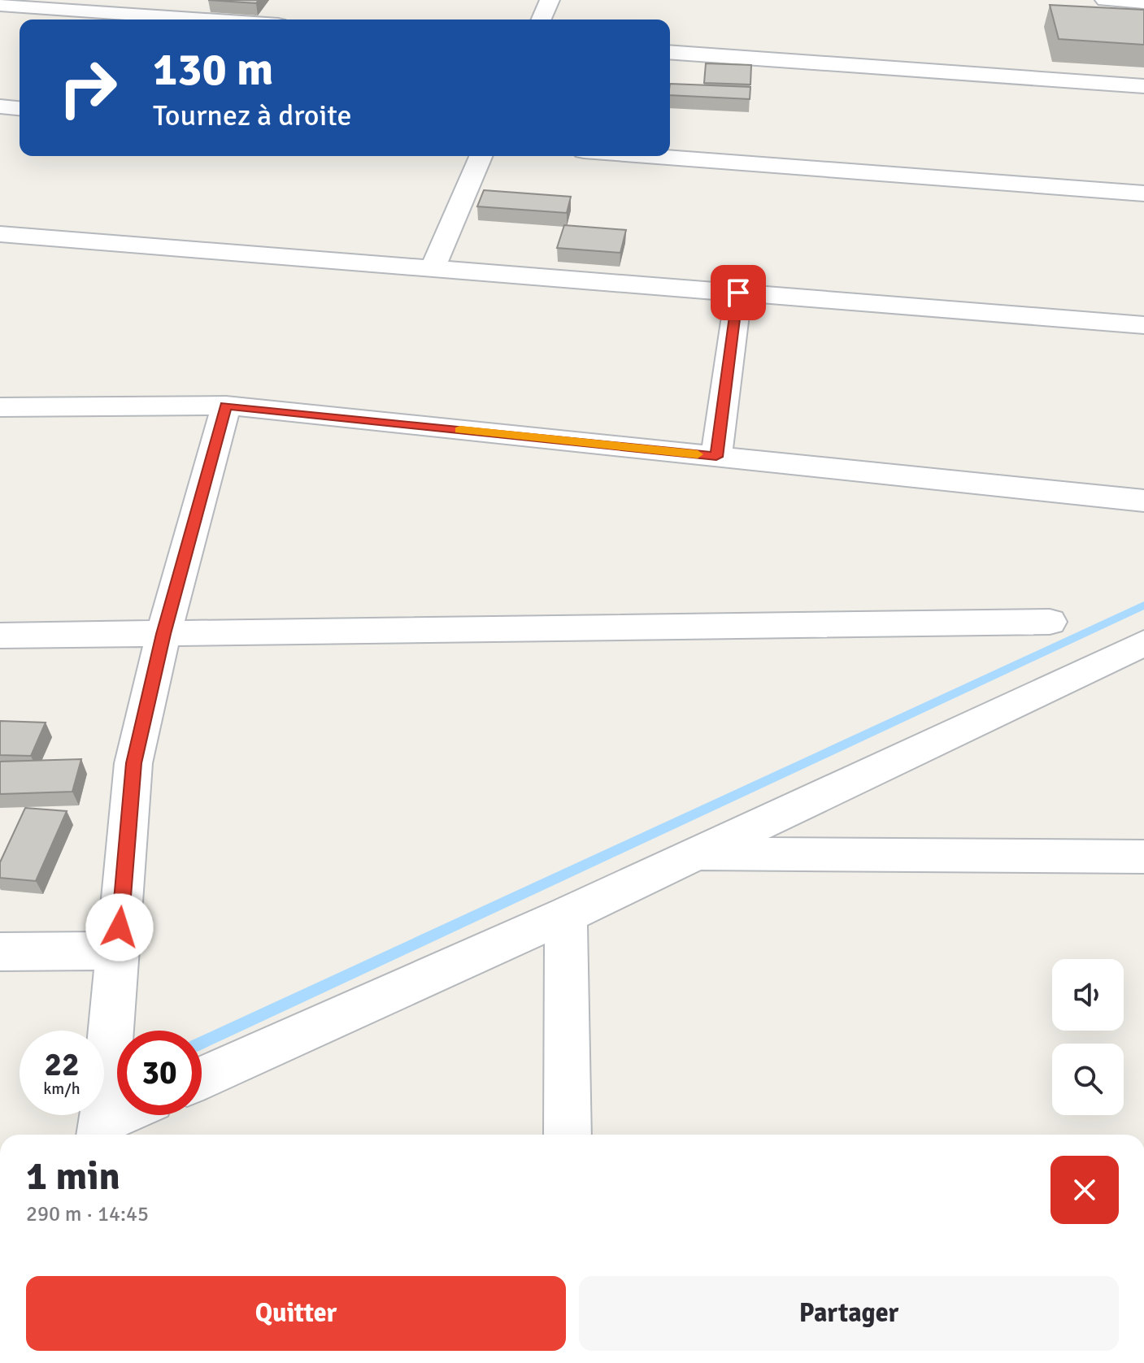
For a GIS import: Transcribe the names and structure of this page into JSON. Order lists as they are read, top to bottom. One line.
{"page":{"turn":["130 m","Tournez à droite"],"speed":"22 km/h","limit":"30","heading":["1 min","290 m · 14:45"],"buttons":["Quitter","Partager"]}}
